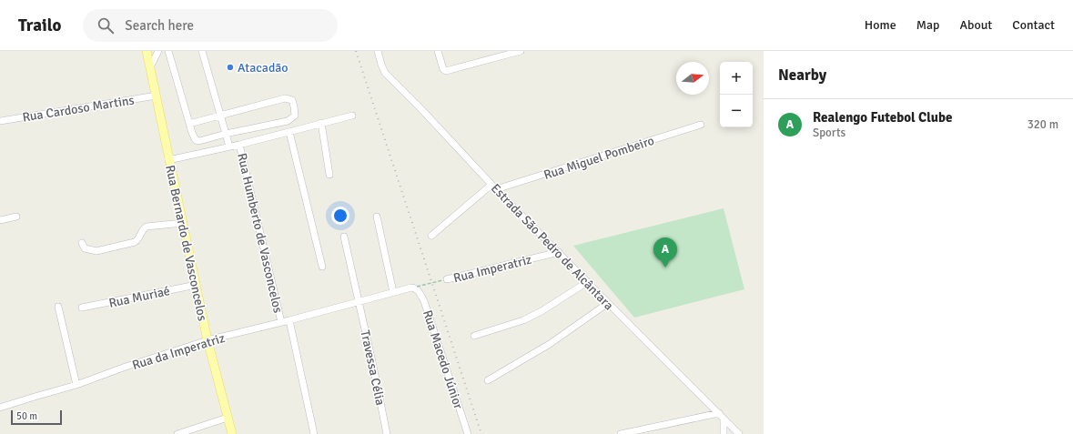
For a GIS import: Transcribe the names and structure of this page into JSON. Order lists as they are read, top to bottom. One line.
{"streets":{"main road":["Rua Bernardo de Vasconcelos"],"street":["Rua Cardoso Martins","Rua Miguel Pombeiro","Rua Humberto de Vasconcelos","Estrada São Pedro de Alcântara","Rua Imperatriz","Rua Muriaé","Rua da Imperatriz","Rua Macedo Júnior","Travessa Célia"]},"crossings":[["Rua Cardoso Martins","Rua Bernardo de Vasconcelos"],["Rua Miguel Pombeiro","Estrada São Pedro de Alcântara"],["Rua Humberto de Vasconcelos","Rua da Imperatriz"],["Rua Bernardo de Vasconcelos","Rua Muriaé"],["Rua Bernardo de Vasconcelos","Rua da Imperatriz"],["Estrada São Pedro de Alcântara","Rua Imperatriz"],["Rua da Imperatriz","Rua Macedo Júnior"],["Rua da Imperatriz","Travessa Célia"]],"places":["Atacadão"],"scale_bar":"50 m","north":"right","page":{"header":"Trailo","search":"Search here","nav":["Home","Map","About","Contact"],"heading":"Nearby","map_buttons":["+","−"],"list":[{"mark":"A","name":"Realengo Futebol Clube","note":"Sports","value":"320 m"}],"pins":"A","scale":"50 m"}}
